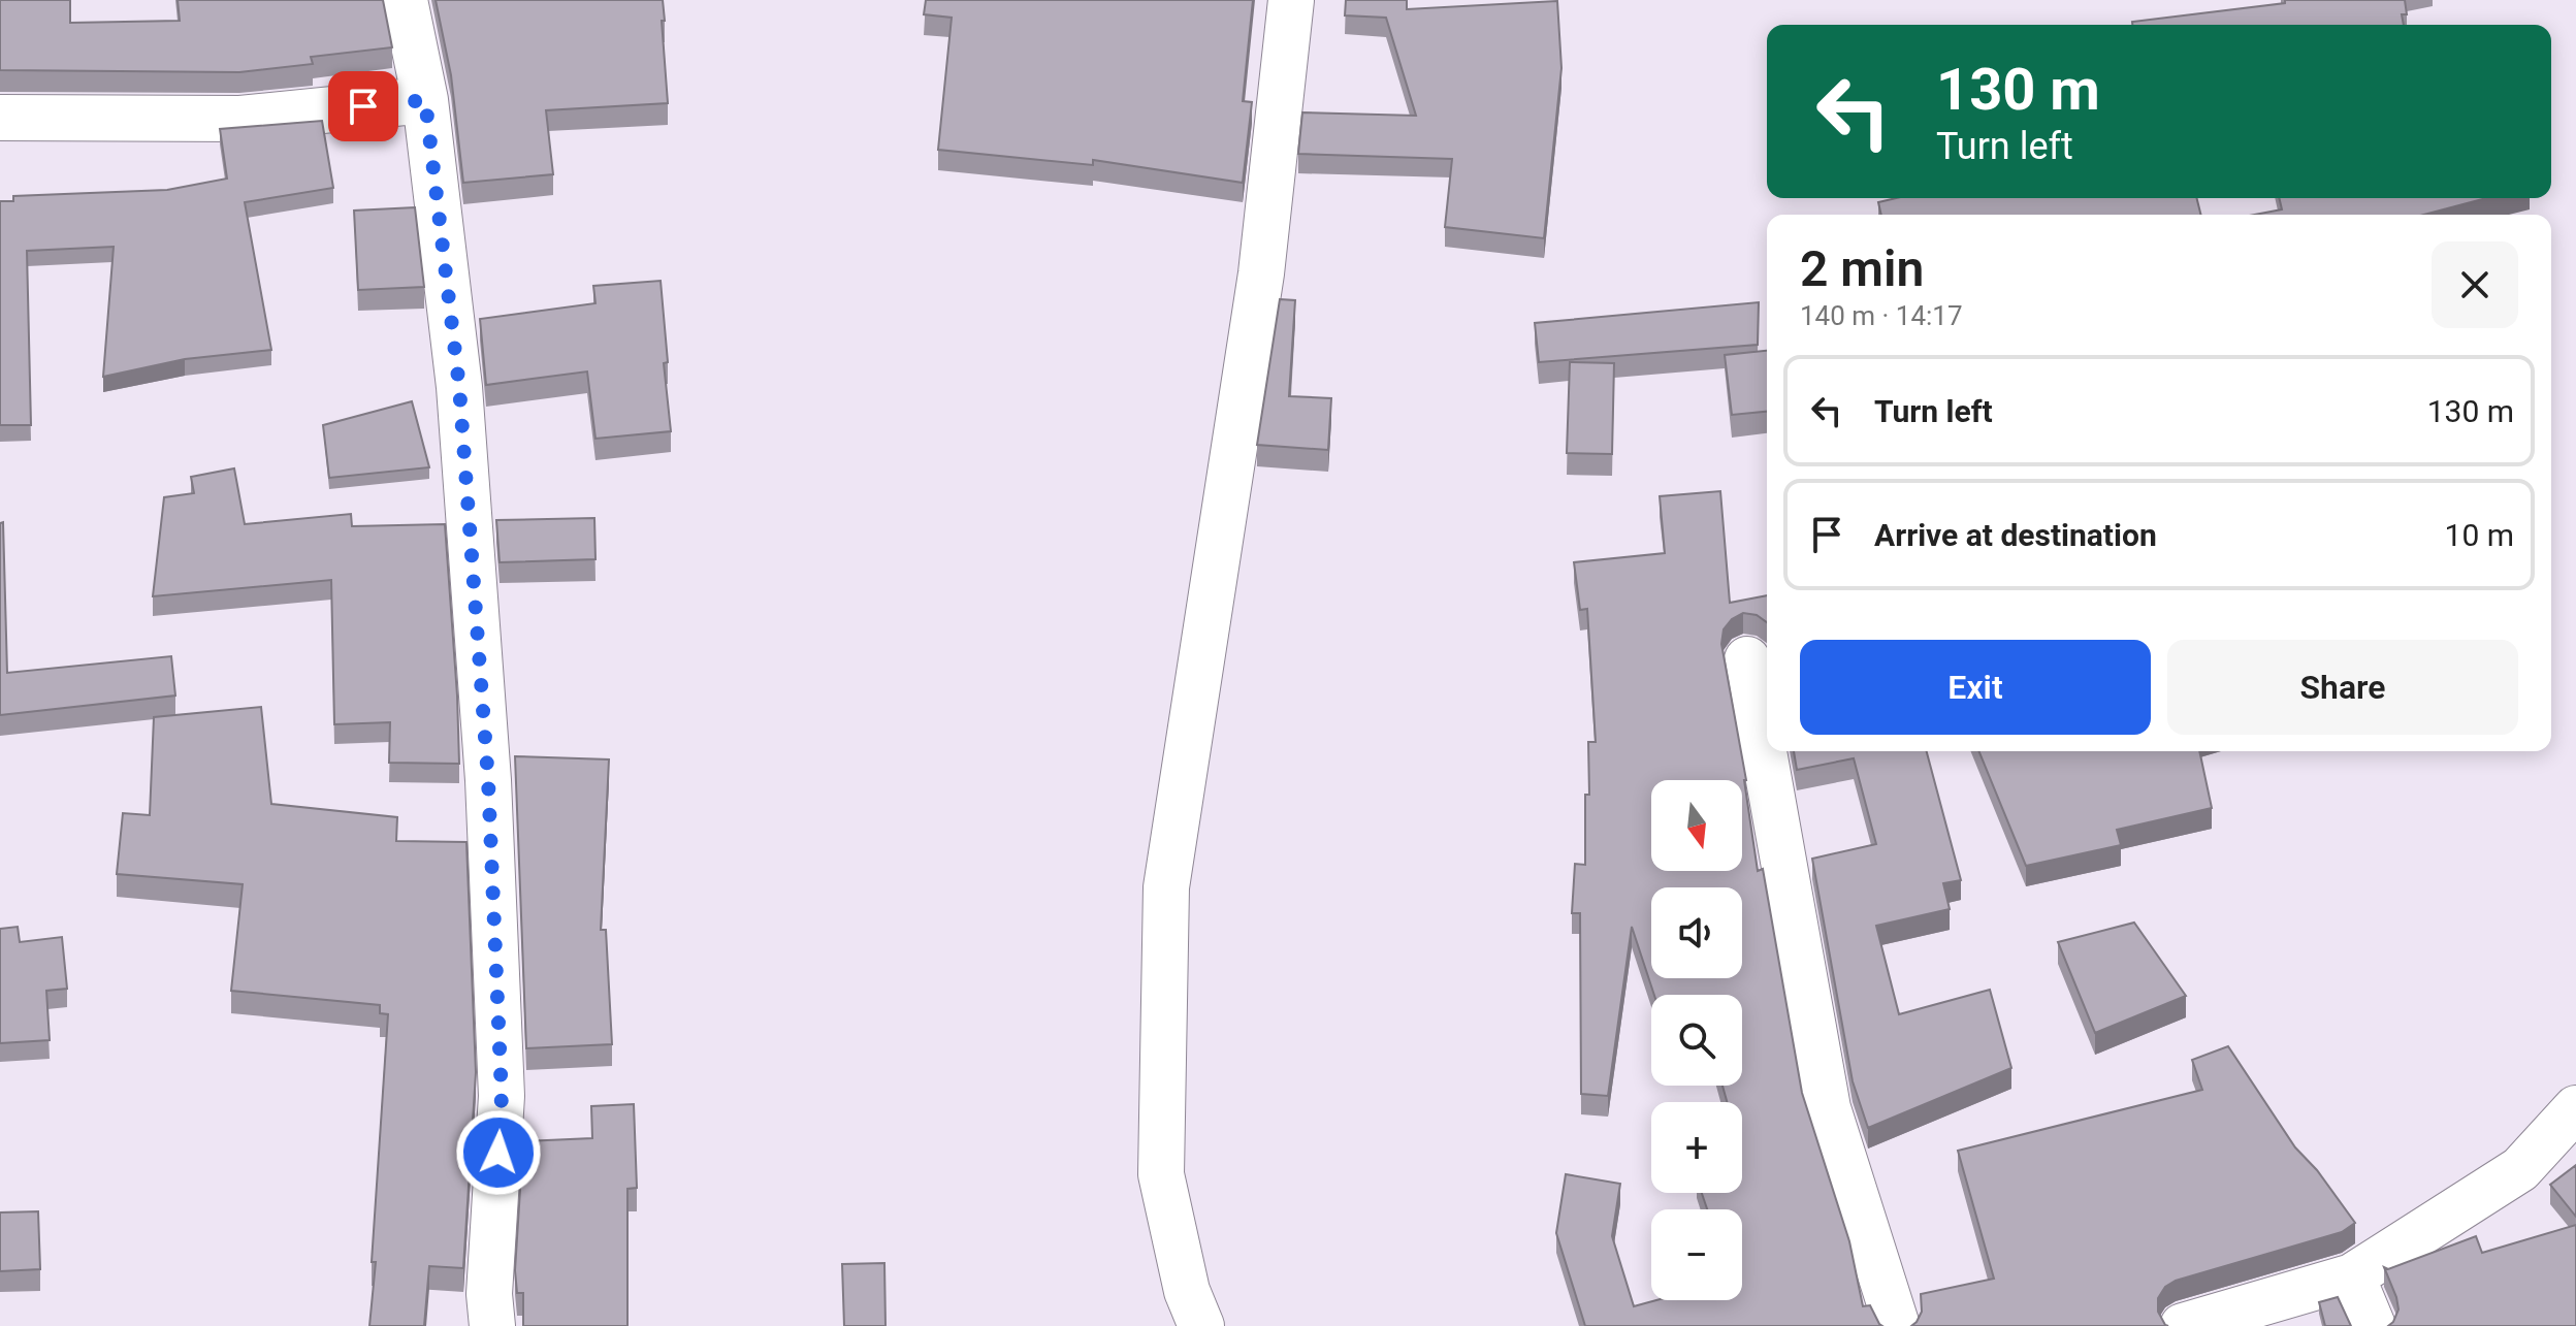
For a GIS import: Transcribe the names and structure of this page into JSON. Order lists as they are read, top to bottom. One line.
{"north":"bottom","page":{"turn":["130 m","Turn left"],"heading":["2 min","140 m · 14:17"],"list":[{"name":"Turn left","value":"130 m"},{"name":"Arrive at destination","value":"10 m"}],"buttons":["Exit","Share"],"map_buttons":["+","−"]}}
